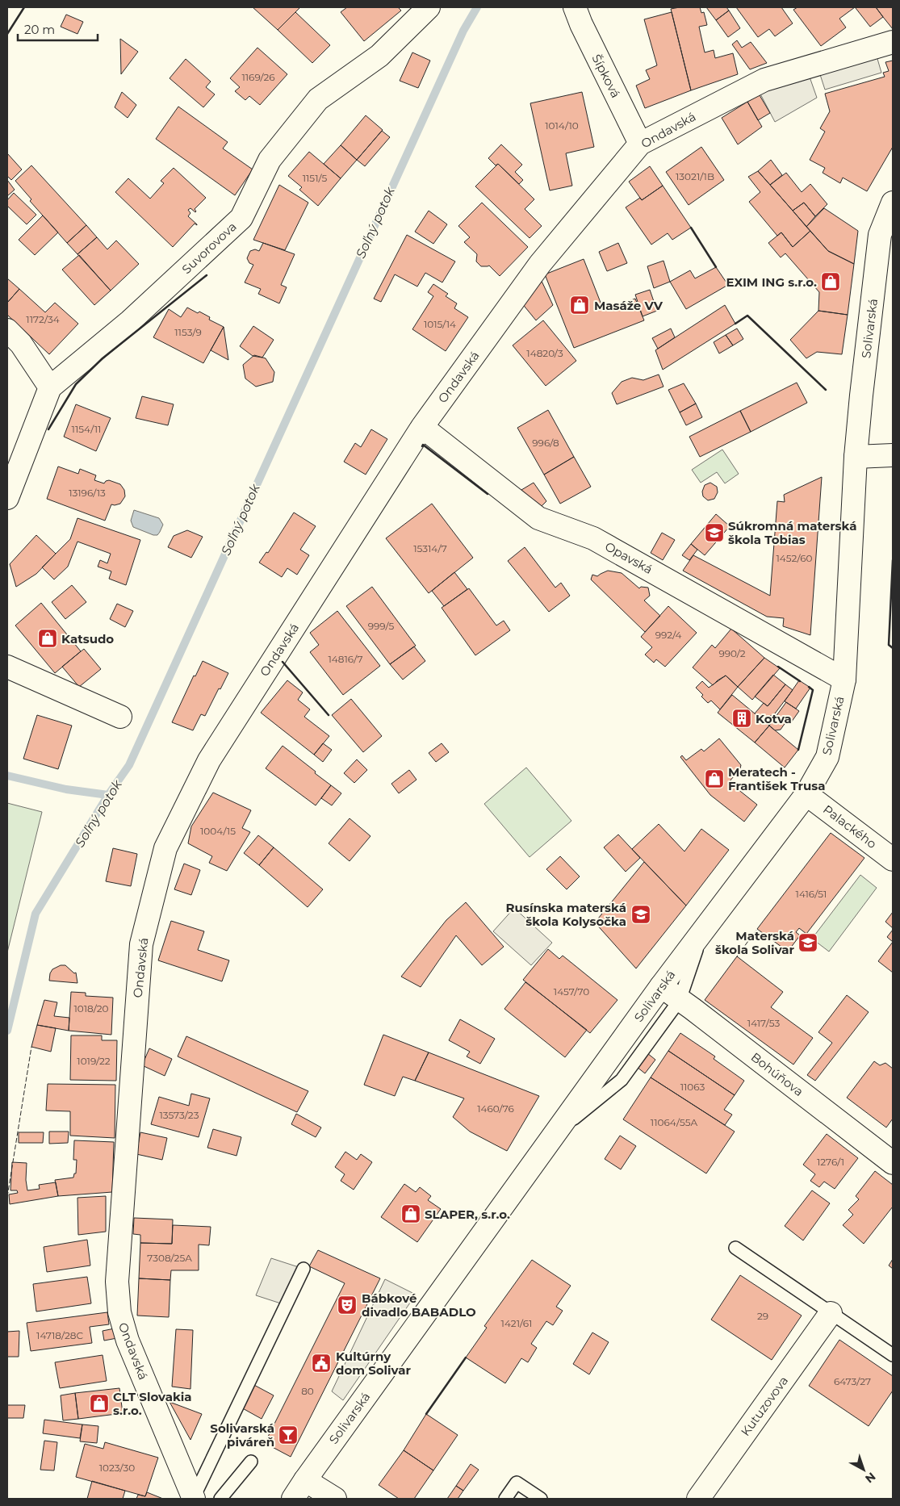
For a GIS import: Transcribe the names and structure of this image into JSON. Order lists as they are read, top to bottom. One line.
{"streets":{"street":["Šípková","Ondavská","Suvorovova","Solivarská","Opavská","Palackého","Bohúňova","Kutuzovova"]},"crossings":[["Šípková","Ondavská"],["Ondavská","Opavská"],["Solivarská","Opavská"],["Solivarská","Palackého"],["Solivarská","Bohúňova"]],"water":["Soľný potok"],"places":{"shop":["EXIM ING s.r.o.","Masáže VV","Katsudo","Meratech - František Trusa","SLAPER, s.r.o.","CLT Slovakia s.r.o."],"school or university":["Súkromná materská škola Tobias","Rusínska materská škola Kolysočka","Materská škola Solivar"],"building":["Kotva"],"theatre":["Bábkové divadlo BABADLO"],"public building":["Kultúrny dom Solivar"],"bar":["Solivarská piváreň"]},"house_numbers":["1169/26","1014/10","13021/1B","1151/5","1172/34","1015/14","1153/9","14820/3","1154/11","996/8","13196/13","15314/7","1452/60","999/5","992/4","990/2","14816/7","1004/15","1416/51","1457/70","1018/20","1417/53","1019/22","11063","1460/76","13573/23","11064/55A","1276/1","7308/25A","29","1421/61","14718/28C","6473/27","80","1023/30"],"scale_bar":"20 m","north":"bottom right"}
